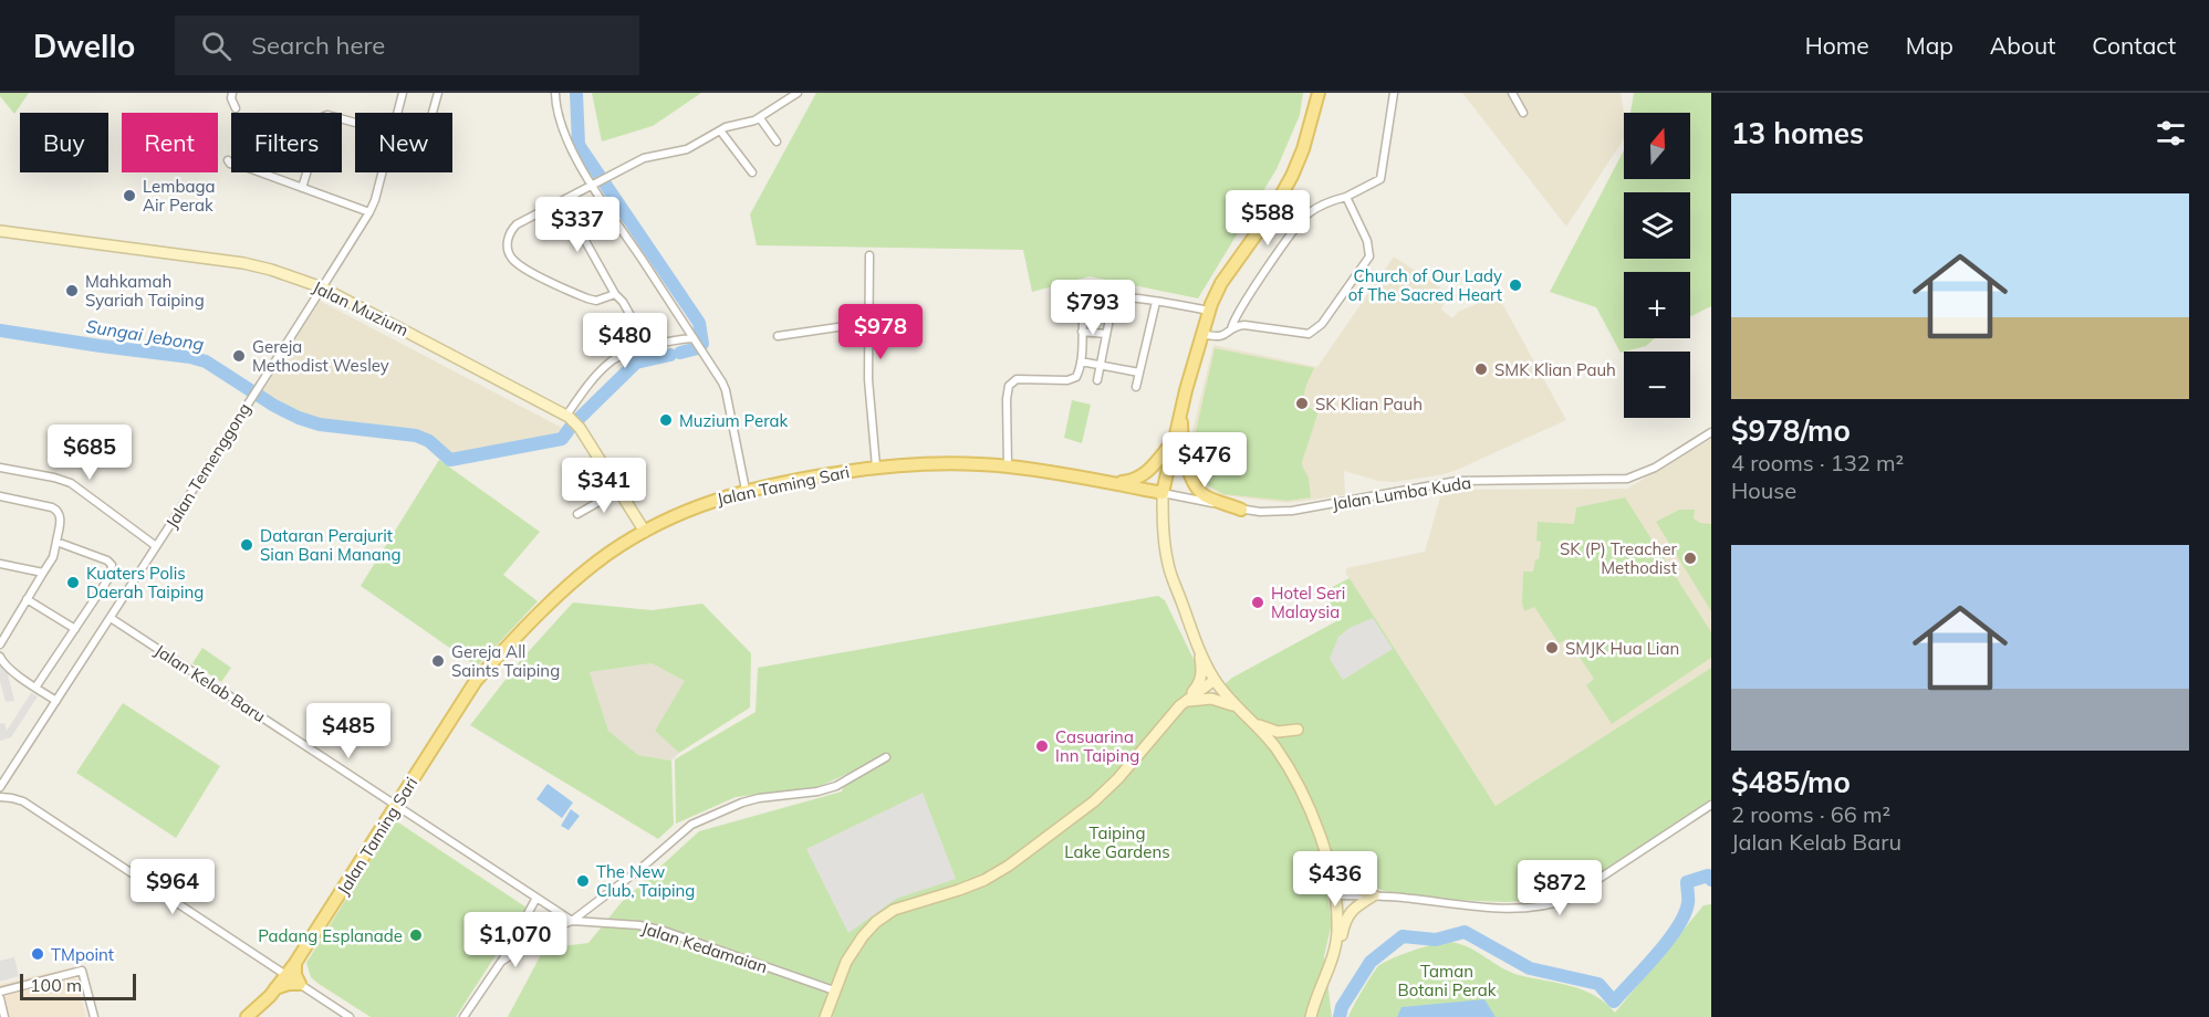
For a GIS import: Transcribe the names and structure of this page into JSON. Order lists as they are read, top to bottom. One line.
{"streets":{"main road":["Jalan Taming Sari"],"street":["Jalan Muzium","Jalan Temenggong","Jalan Lumba Kuda","Jalan Kelab Baru","Jalan Kedamaian"]},"crossings":[["Jalan Muzium","Jalan Temenggong"],["Jalan Muzium","Jalan Taming Sari"],["Jalan Temenggong","Jalan Kelab Baru"],["Jalan Taming Sari","Jalan Lumba Kuda"],["Jalan Taming Sari","Jalan Kelab Baru"],["Jalan Kelab Baru","Jalan Kedamaian"]],"water":["Sungai Jebong"],"parks":["Taiping Lake Gardens","Taman Botani Perak"],"places":["Lembaga Air Perak","Church of Our Lady of The Sacred Heart","Mahkamah Syariah Taiping","Gereja Methodist Wesley","SMK Klian Pauh","SK Klian Pauh","Muzium Perak","Dataran Perajurit Sian Bani Manang","SK (P) Treacher Methodist","Kuaters Polis Daerah Taiping","Hotel Seri Malaysia","SMJK Hua Lian","Gereja All Saints Taiping","Casuarina Inn Taiping","The New Club, Taiping","Padang Esplanade","TMpoint"],"scale_bar":"100 m","north":"top","page":{"header":"Dwello","search":"Search here","nav":["Home","Map","About","Contact"],"heading":"13 homes","map_buttons":["+","−"],"chip":["Buy","Rent","Filters","New"],"list":[{"name":"$978/mo","note":"4 rooms · 132 m² · House"},{"name":"$485/mo","note":"2 rooms · 66 m² · Jalan Kelab Baru"}],"price":["$588","$337","$793","$978","$480","$685","$476","$341","$485","$436","$964","$872","$1,070"],"scale":"100 m"}}
